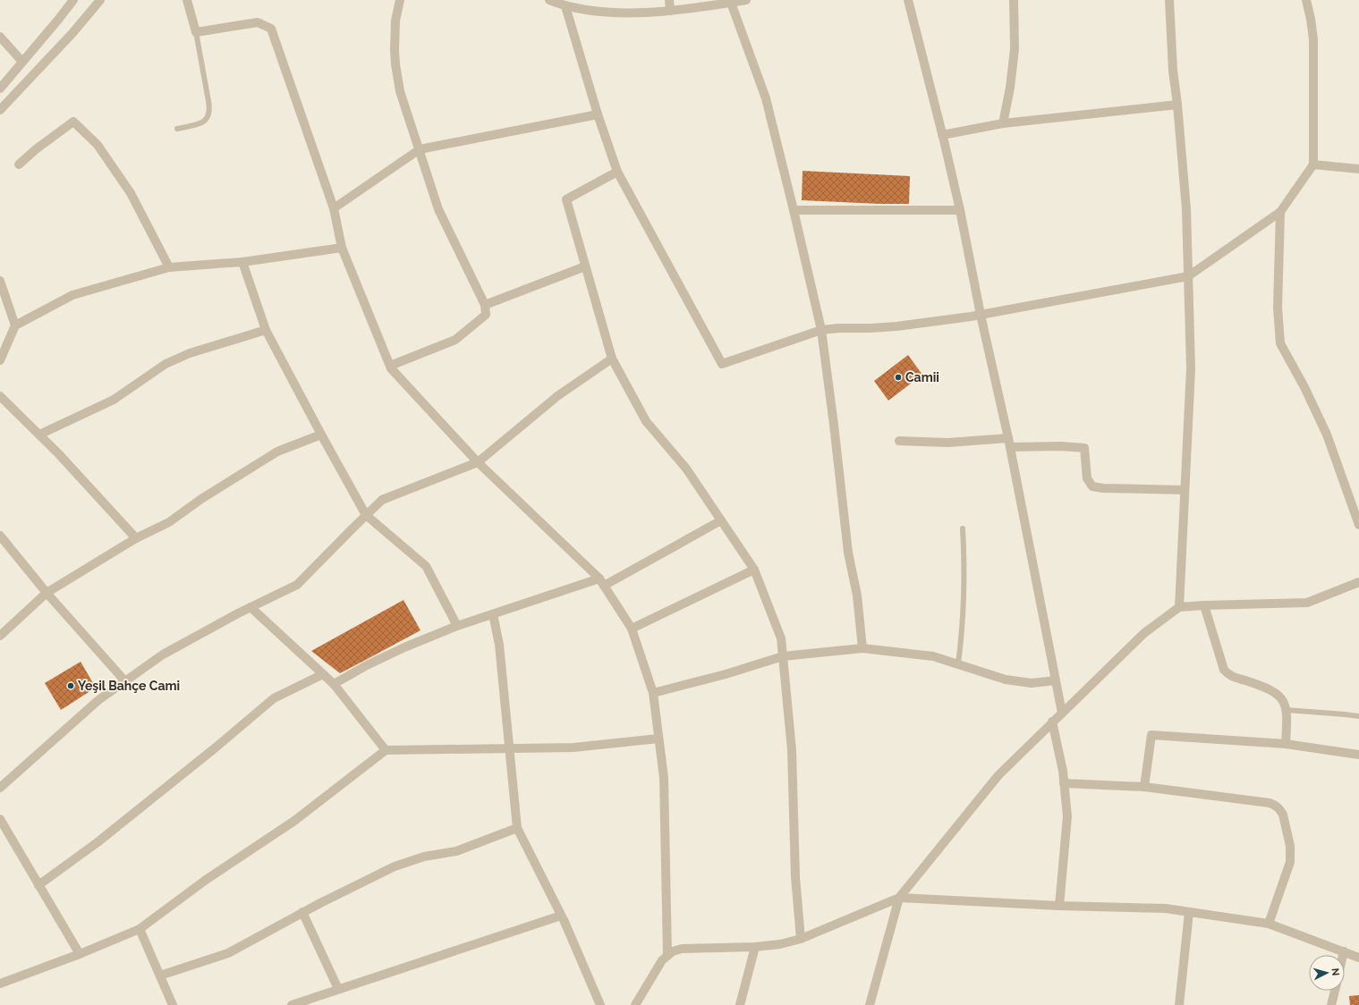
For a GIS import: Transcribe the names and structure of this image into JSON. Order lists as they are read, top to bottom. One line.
{"places":["Camii","Yeşil Bahçe Cami"],"north":"right"}
